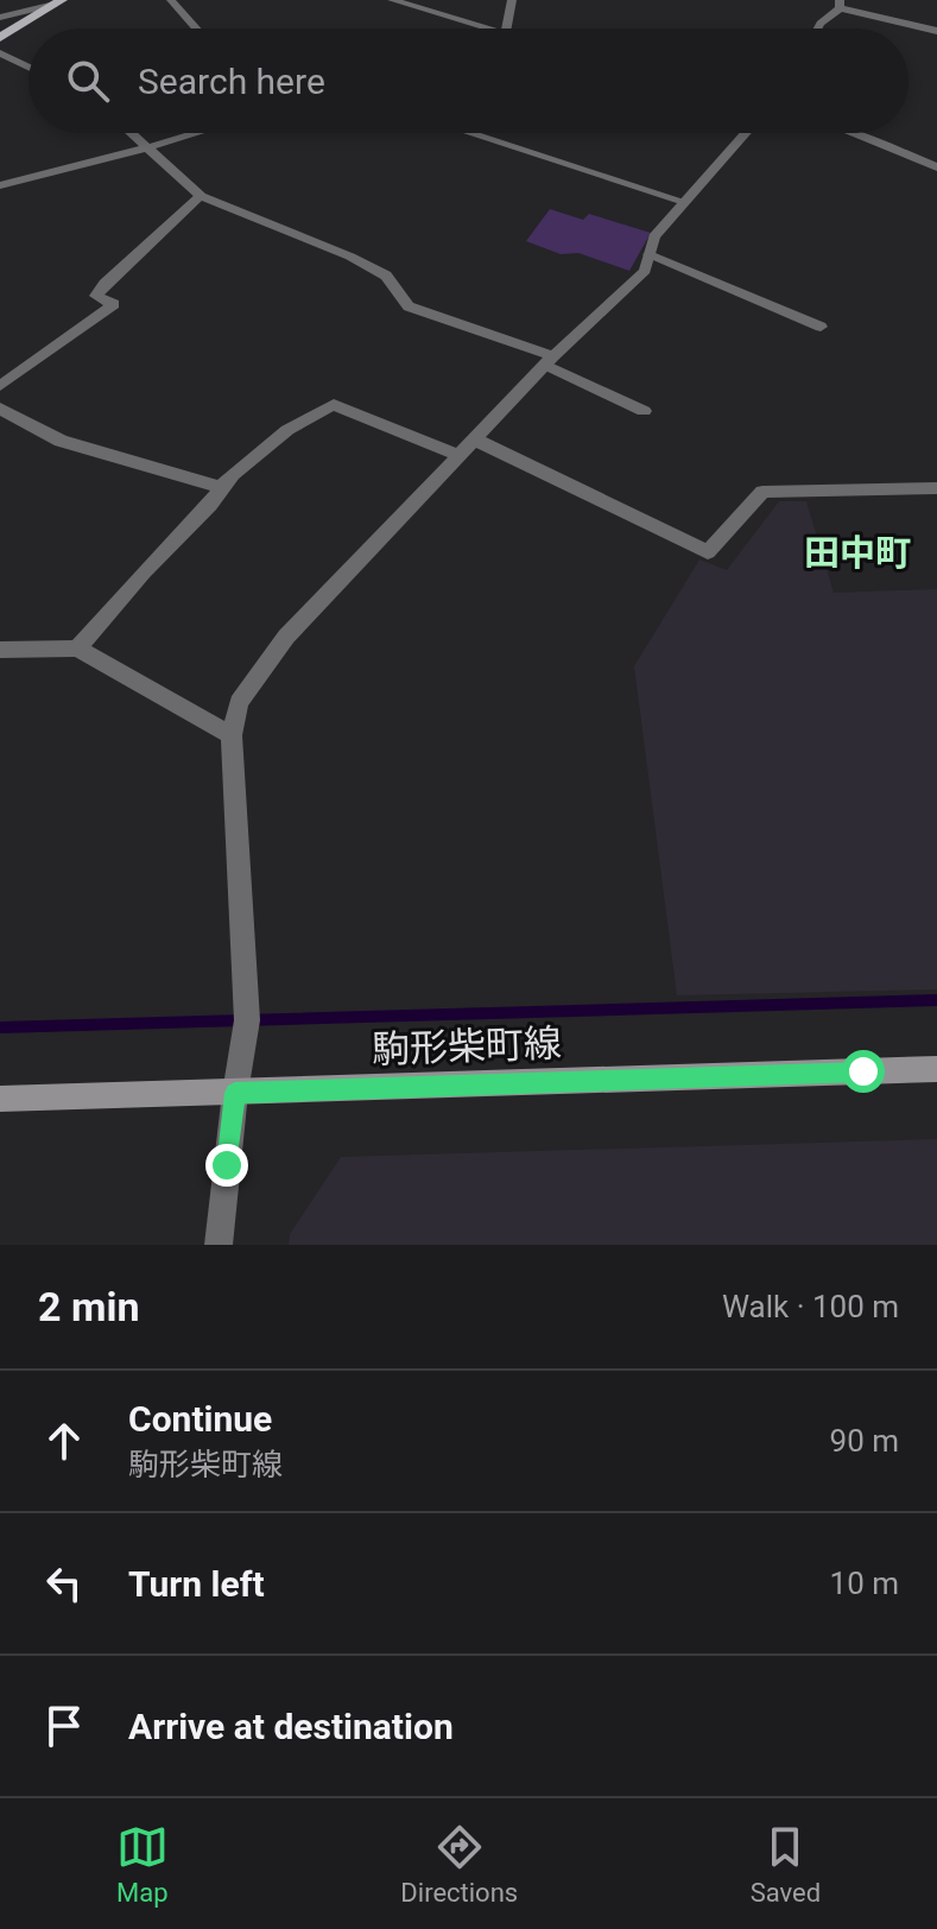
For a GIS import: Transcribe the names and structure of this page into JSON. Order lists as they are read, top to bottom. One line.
{"streets":{"main road":["駒形柴町線"]},"districts":["田中町"],"page":{"search":"Search here","heading":["2 min","Walk · 100 m"],"list":[["Continue","駒形柴町線","90 m"],["Turn left","10 m"],"Arrive at destination"],"nav":["Map","Directions","Saved"]}}
